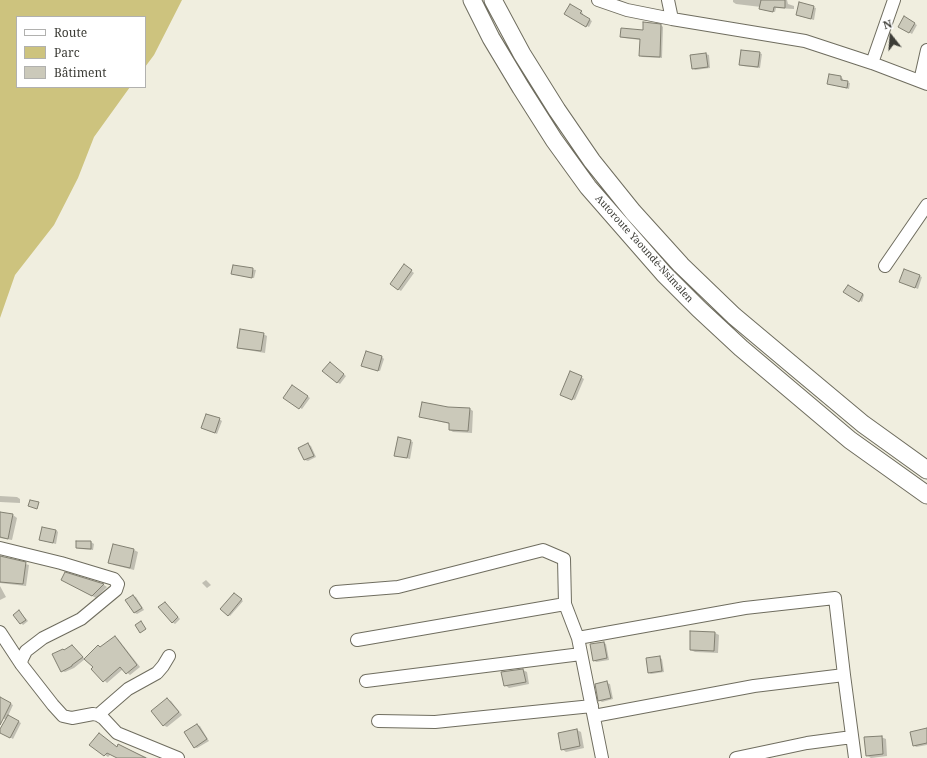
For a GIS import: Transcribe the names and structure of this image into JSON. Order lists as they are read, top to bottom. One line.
{"streets":{"highway":["Autoroute Yaoundé-Nsimalen"]},"legend":["Route","Parc","Bâtiment"],"north":"top"}
